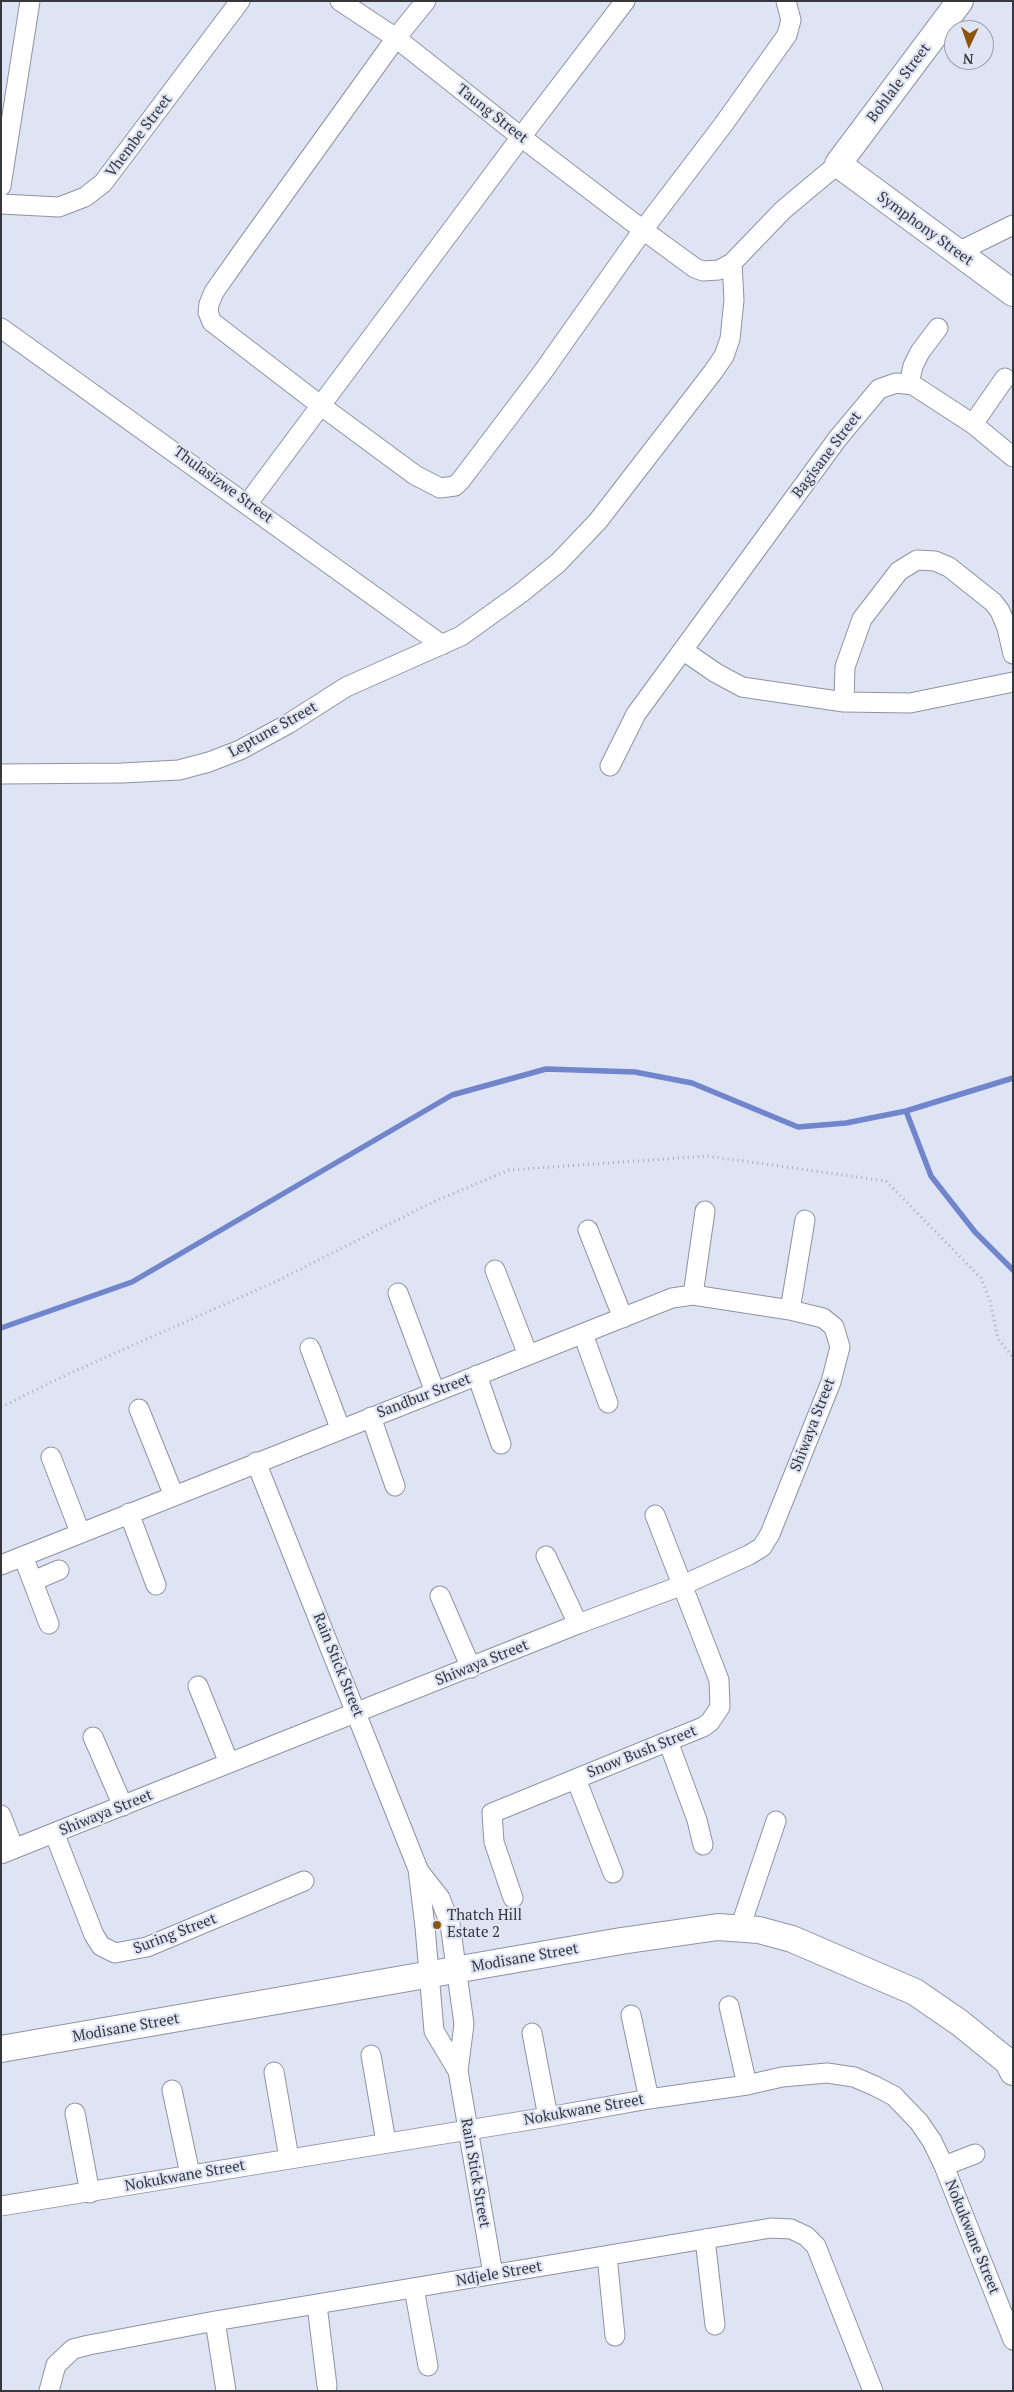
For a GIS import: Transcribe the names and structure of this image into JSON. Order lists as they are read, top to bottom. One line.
{"streets":{"street":["Bohlale Street","Taung Street","Vhembe Street","Symphony Street","Bagisane Street","Thulasizwe Street","Leptune Street","Sandbur Street","Shiwaya Street","Rain Stick Street","Snow Bush Street","Suring Street","Modisane Street","Nokukwane Street","Ndjele Street"]},"crossings":[["Bohlale Street","Symphony Street"],["Taung Street","Leptune Street"],["Thulasizwe Street","Leptune Street"],["Sandbur Street","Shiwaya Street"],["Sandbur Street","Rain Stick Street"],["Shiwaya Street","Rain Stick Street"],["Shiwaya Street","Snow Bush Street"],["Shiwaya Street","Suring Street"],["Rain Stick Street","Modisane Street"],["Rain Stick Street","Nokukwane Street"],["Rain Stick Street","Ndjele Street"]],"places":["Thatch Hill Estate 2"],"north":"bottom"}
